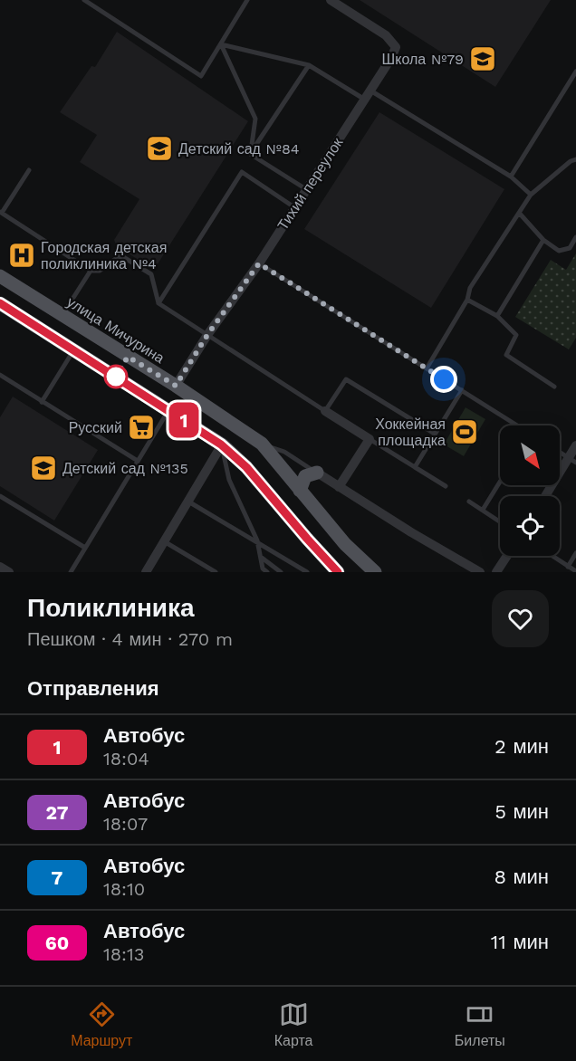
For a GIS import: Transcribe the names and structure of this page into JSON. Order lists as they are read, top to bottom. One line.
{"streets":{"main road":["улица Мичурина"],"street":["Тихий переулок"]},"crossings":[["Тихий переулок","улица Мичурина"]],"places":{"school or university":["Школа №79","Детский сад №84","Детский сад №135"],"hospital":["Городская детская поликлиника №4"],"supermarket":["Русский"],"sports":["Хоккейная площадка"]},"lines":["bus line 1"],"north":"bottom right","page":{"on_map":"1","heading":[["Поликлиника","Пешком · 4 мин · 270 m"],"Отправления"],"list":[{"mark":"1","name":"Автобус","note":"18:04","value":"2 мин"},{"mark":"27","name":"Автобус","note":"18:07","value":"5 мин"},{"mark":"7","name":"Автобус","note":"18:10","value":"8 мин"},{"mark":"60","name":"Автобус","note":"18:13","value":"11 мин"}],"tabs":["Маршрут","Карта","Билеты"]}}
